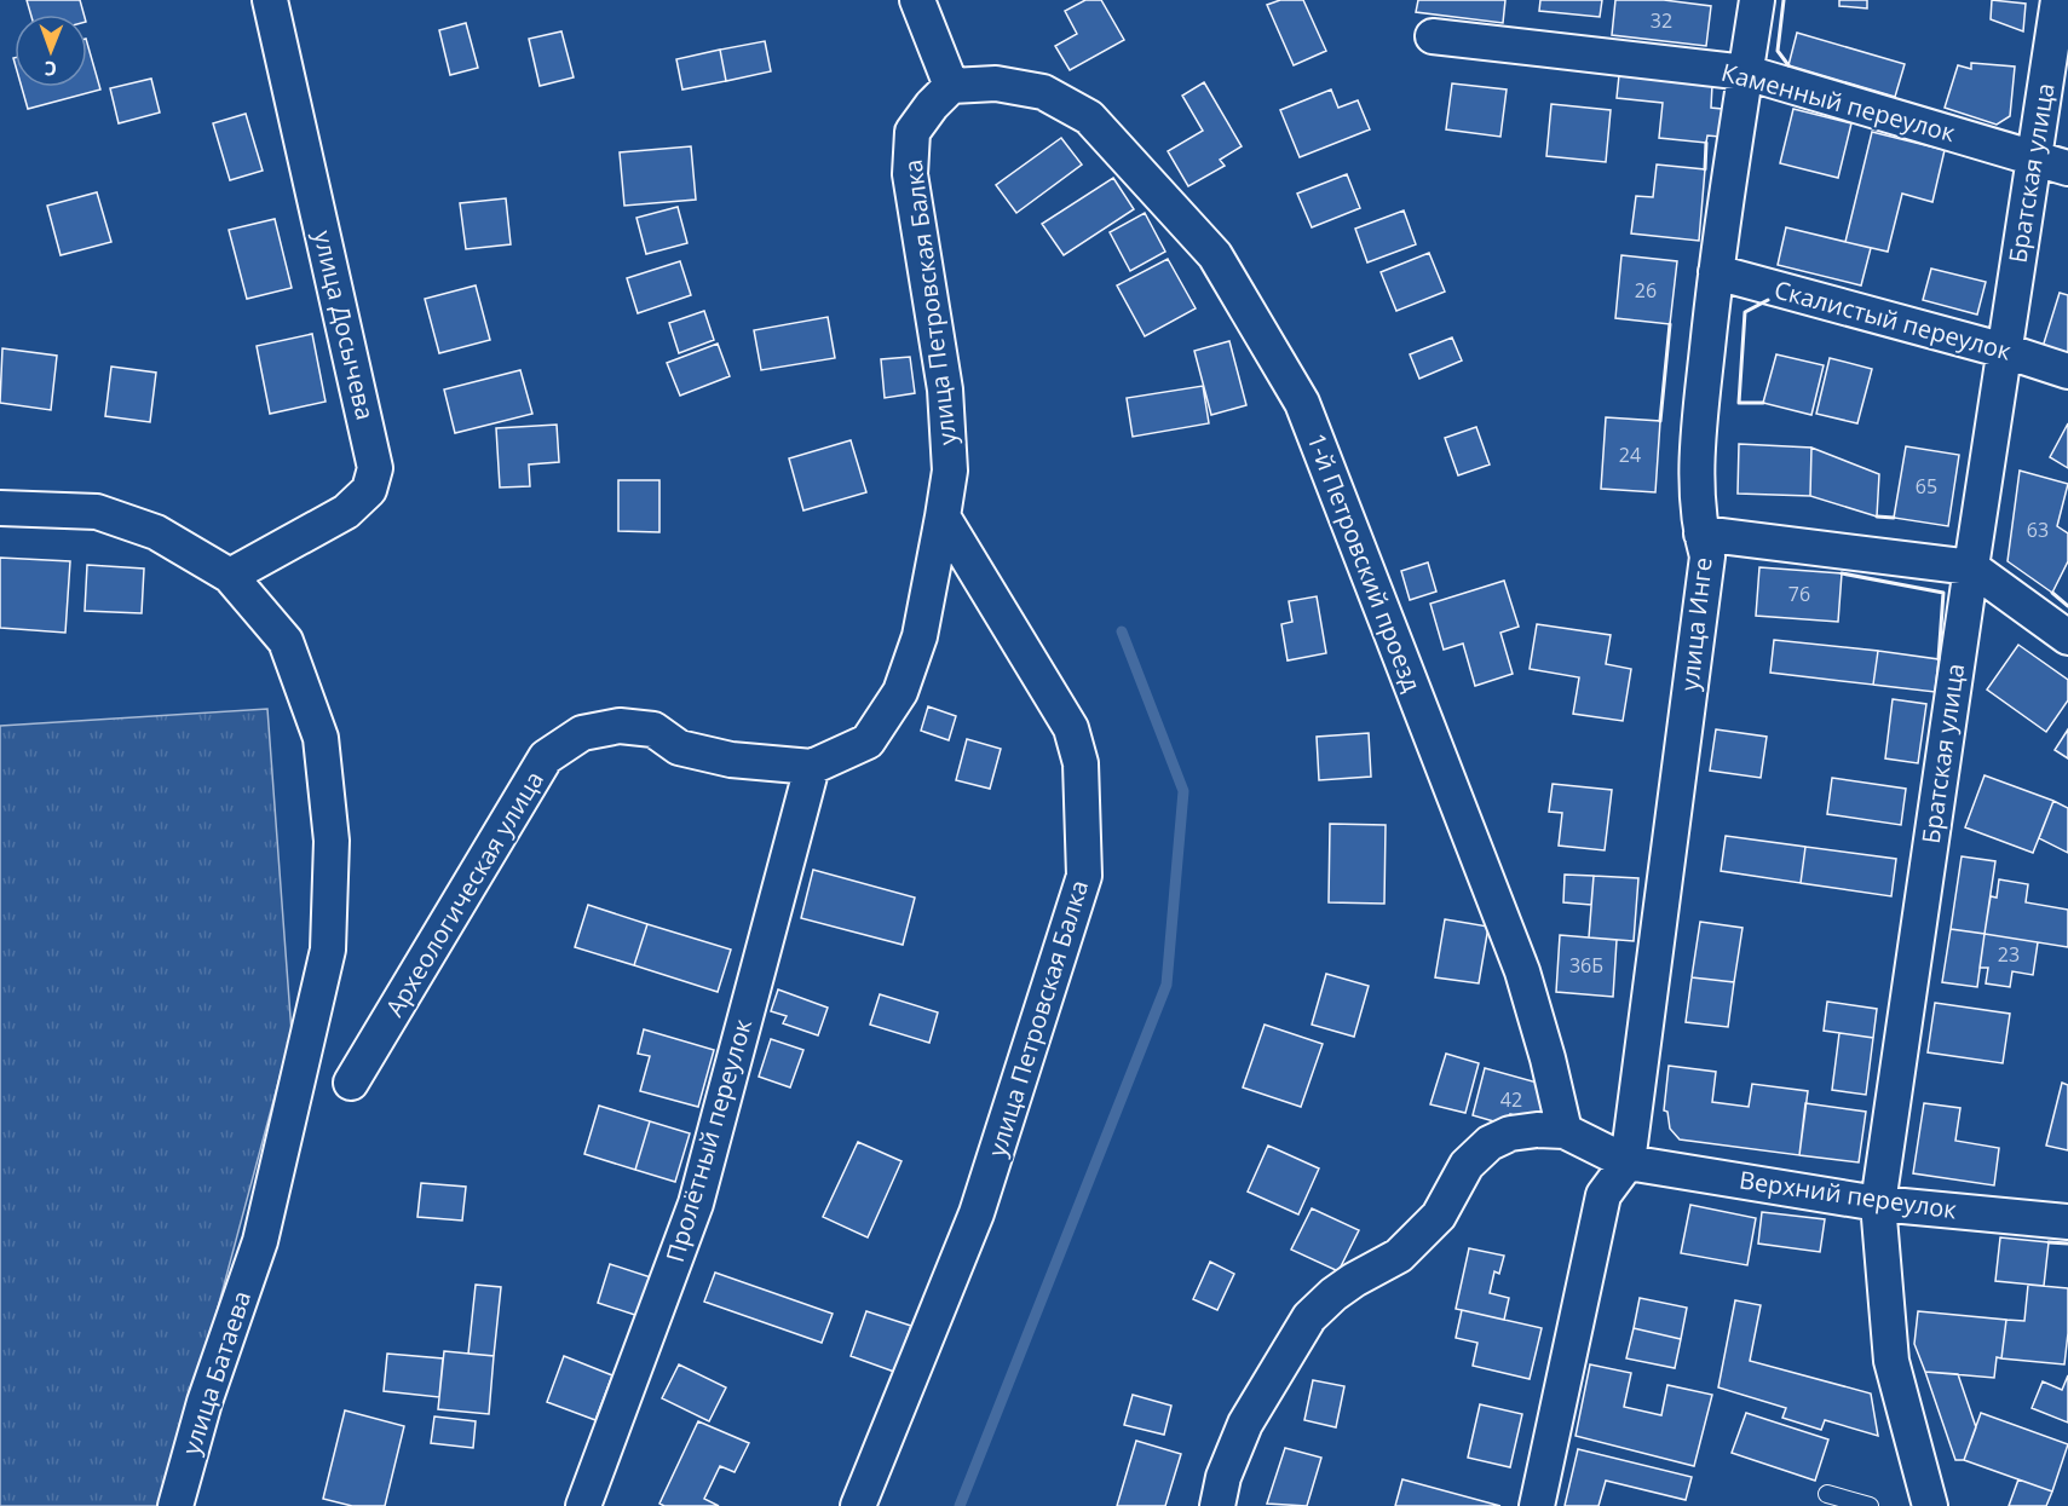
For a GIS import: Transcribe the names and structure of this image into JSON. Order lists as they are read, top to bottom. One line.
{"streets":{"street":["Каменный переулок","Братская улица","улица Петровская Балка","Скалистый переулок","улица Досычева","1-й Петровский проезд","улица Инге","Археологическая улица","Пролётный переулок","Верхний переулок","улица Батаева"]},"crossings":[["Каменный переулок","Братская улица"],["Каменный переулок","улица Инге"],["Братская улица","Скалистый переулок"],["Братская улица","Верхний переулок"],["улица Петровская Балка","1-й Петровский проезд"],["улица Петровская Балка","Археологическая улица"],["Скалистый переулок","улица Инге"],["улица Досычева","улица Батаева"],["улица Инге","Верхний переулок"],["Археологическая улица","Пролётный переулок"]],"house_numbers":["32","26","24","65","63","76","23","36Б","42"],"north":"bottom"}
